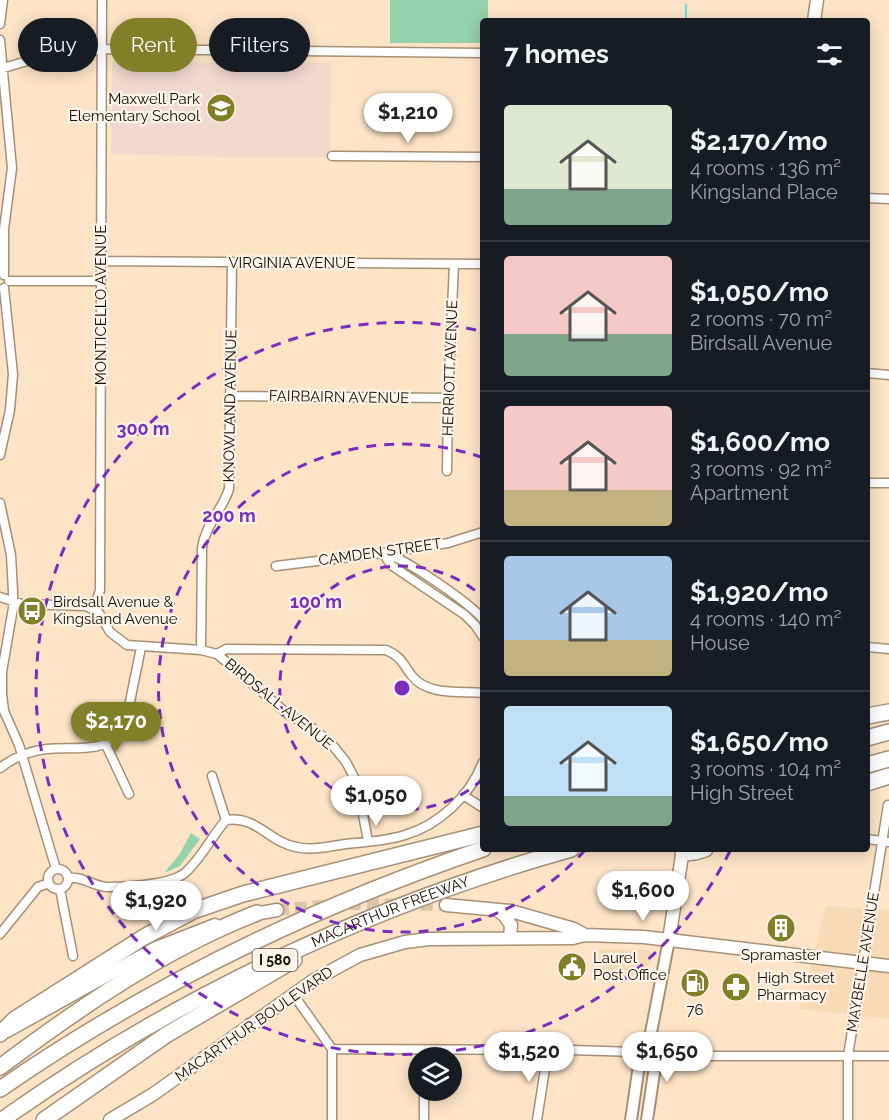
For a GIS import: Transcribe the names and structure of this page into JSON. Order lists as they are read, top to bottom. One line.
{"streets":{"highway":["MACARTHUR FREEWAY","I 580"],"main road":["MACARTHUR BOULEVARD"],"street":["VIRGINIA AVENUE","MONTICELLO AVENUE","HERRIOTT AVENUE","FAIRBAIRN AVENUE","KNOWLAND AVENUE","CAMDEN STREET","BIRDSALL AVENUE","MAYBELLE AVENUE"]},"crossings":[["VIRGINIA AVENUE","MONTICELLO AVENUE"],["VIRGINIA AVENUE","HERRIOTT AVENUE"],["VIRGINIA AVENUE","KNOWLAND AVENUE"],["MONTICELLO AVENUE","BIRDSALL AVENUE"],["HERRIOTT AVENUE","FAIRBAIRN AVENUE"],["FAIRBAIRN AVENUE","KNOWLAND AVENUE"],["KNOWLAND AVENUE","BIRDSALL AVENUE"],["MAYBELLE AVENUE","MACARTHUR BOULEVARD"]],"places":{"school or university":["Maxwell Park Elementary School"],"bus stop":["Birdsall Avenue & Kingsland Avenue"],"building":["Spramaster"],"public building":["Laurel Post Office"],"fuel station":["76"],"pharmacy":["High Street Pharmacy"]},"page":{"chip":["Buy","Rent","Filters"],"heading":"7 homes","list":[{"name":"$2,170/mo","note":"4 rooms · 136 m² · Kingsland Place"},{"name":"$1,050/mo","note":"2 rooms · 70 m² · Birdsall Avenue"},{"name":"$1,600/mo","note":"3 rooms · 92 m² · Apartment"},{"name":"$1,920/mo","note":"4 rooms · 140 m² · House"},{"name":"$1,650/mo","note":"3 rooms · 104 m² · High Street"}],"price":["$1,210","$2,170","$1,050","$1,600","$1,920","$1,520","$1,650"]},"rings":["300 m","200 m","100 m"]}
